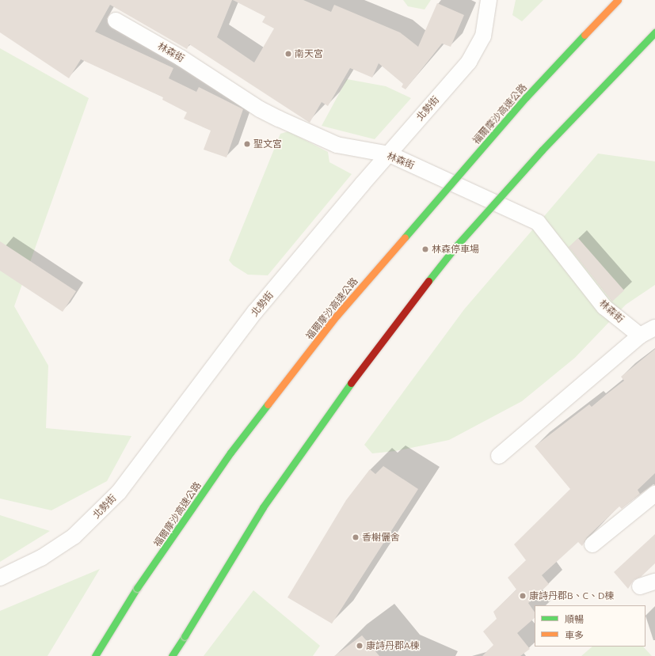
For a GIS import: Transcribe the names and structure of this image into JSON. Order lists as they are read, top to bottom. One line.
{"streets":{"highway":["福爾摩沙高速公路"],"street":["林森街","北勢街"]},"crossings":[["林森街","北勢街"]],"places":["南天宮","聖文宮","林森停車場","香榭儷舍","康詩丹郡B、C、D棟","康詩丹郡A棟"],"legend":["順暢","車多"]}
